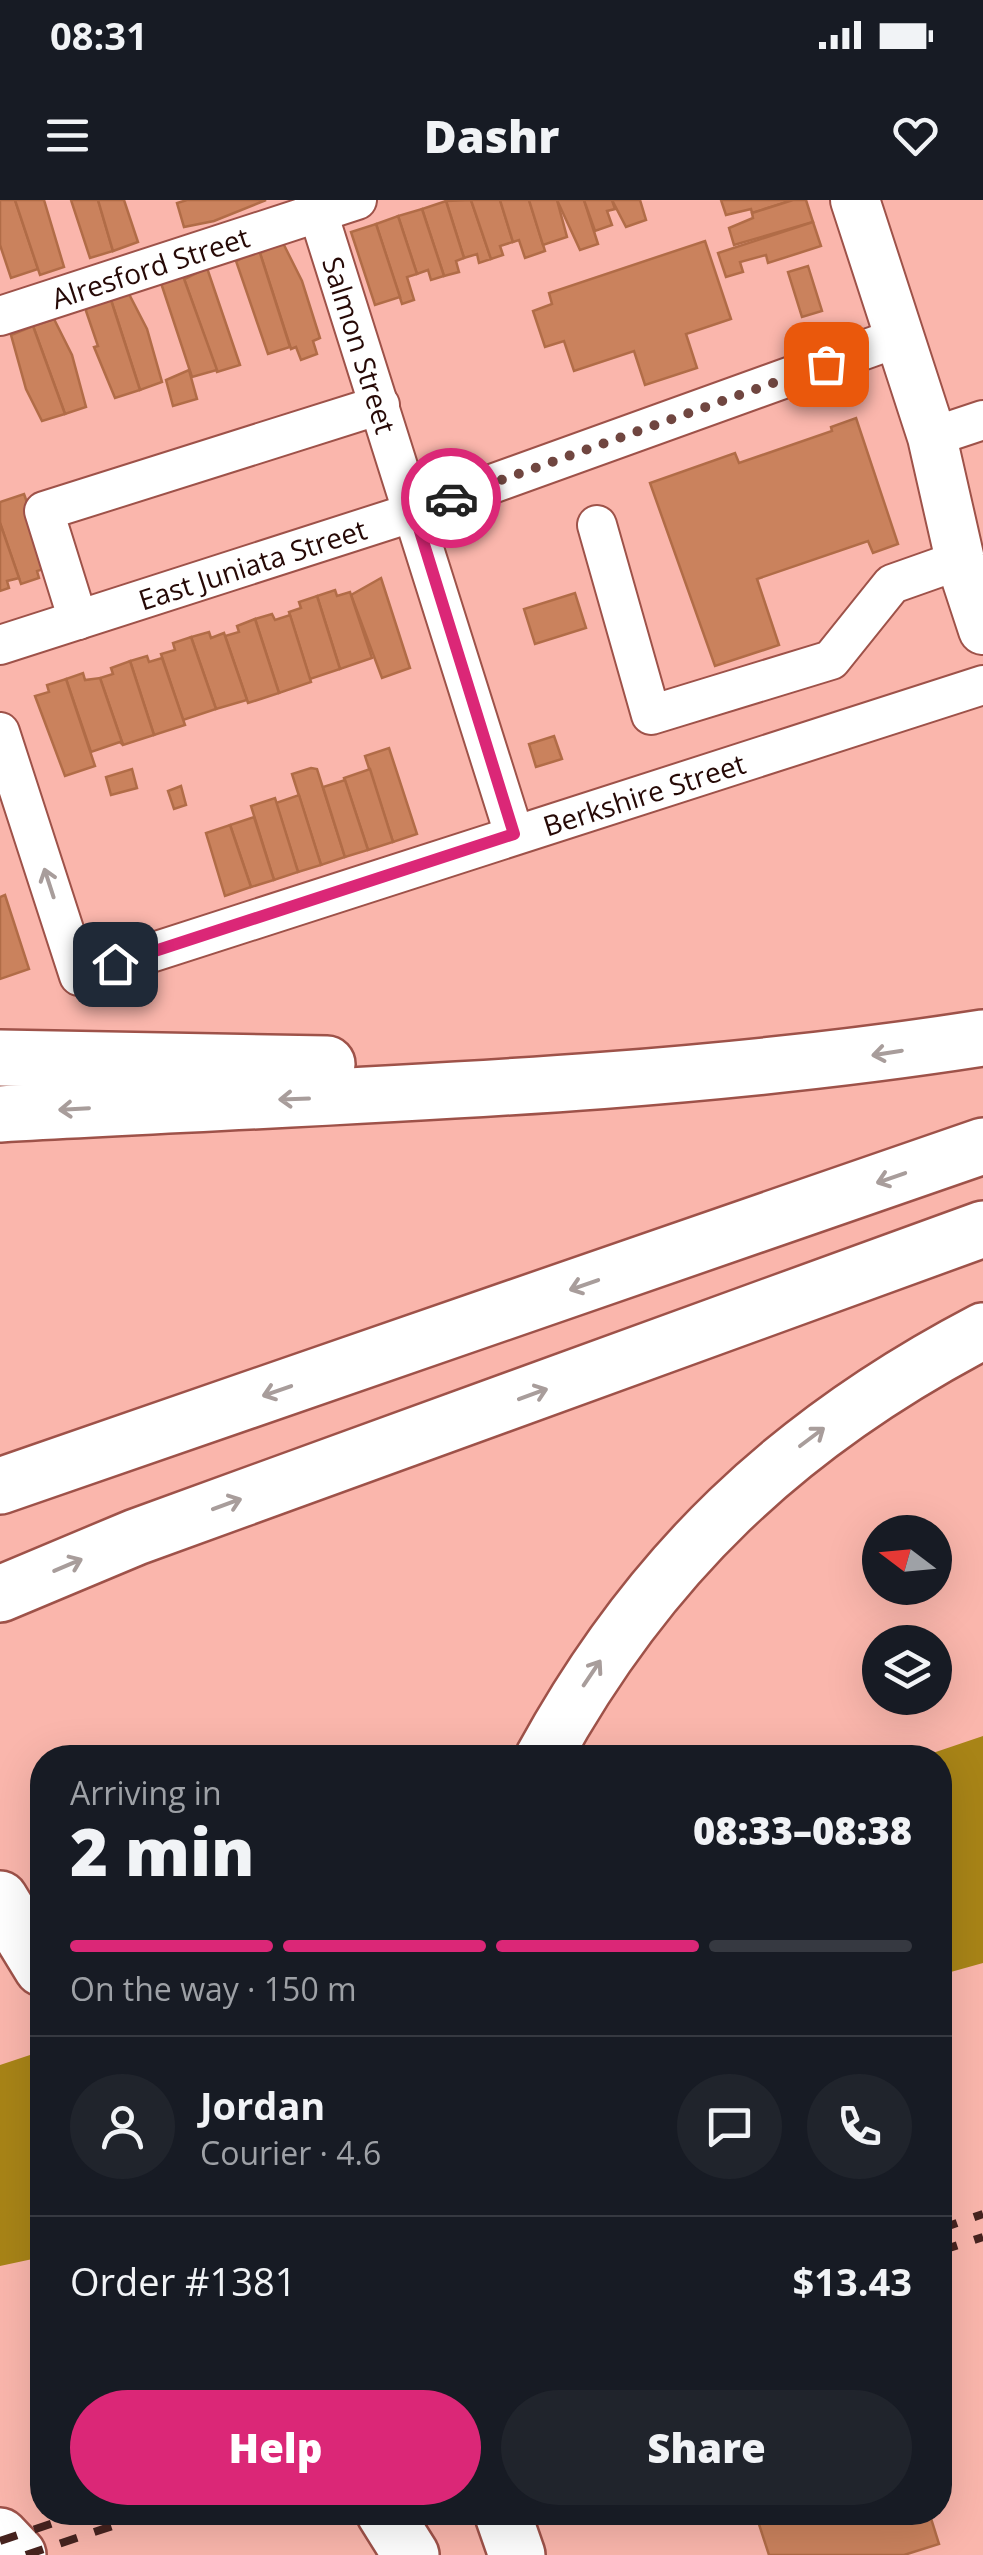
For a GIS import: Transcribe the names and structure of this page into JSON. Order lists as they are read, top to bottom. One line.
{"streets":{"street":["Alresford Street","Salmon Street","East Juniata Street","Berkshire Street"]},"crossings":[["Alresford Street","Salmon Street"],["Salmon Street","East Juniata Street"],["Salmon Street","Berkshire Street"]],"north":"left","page":{"status":"08:31","header":"Dashr","heading":["2 min","Arriving in","08:33–08:38"],"panel":["Jordan","Courier · 4.6","Order #1381","$13.43"],"bar":"On the way · 150 m","buttons":["Help","Share"]}}
